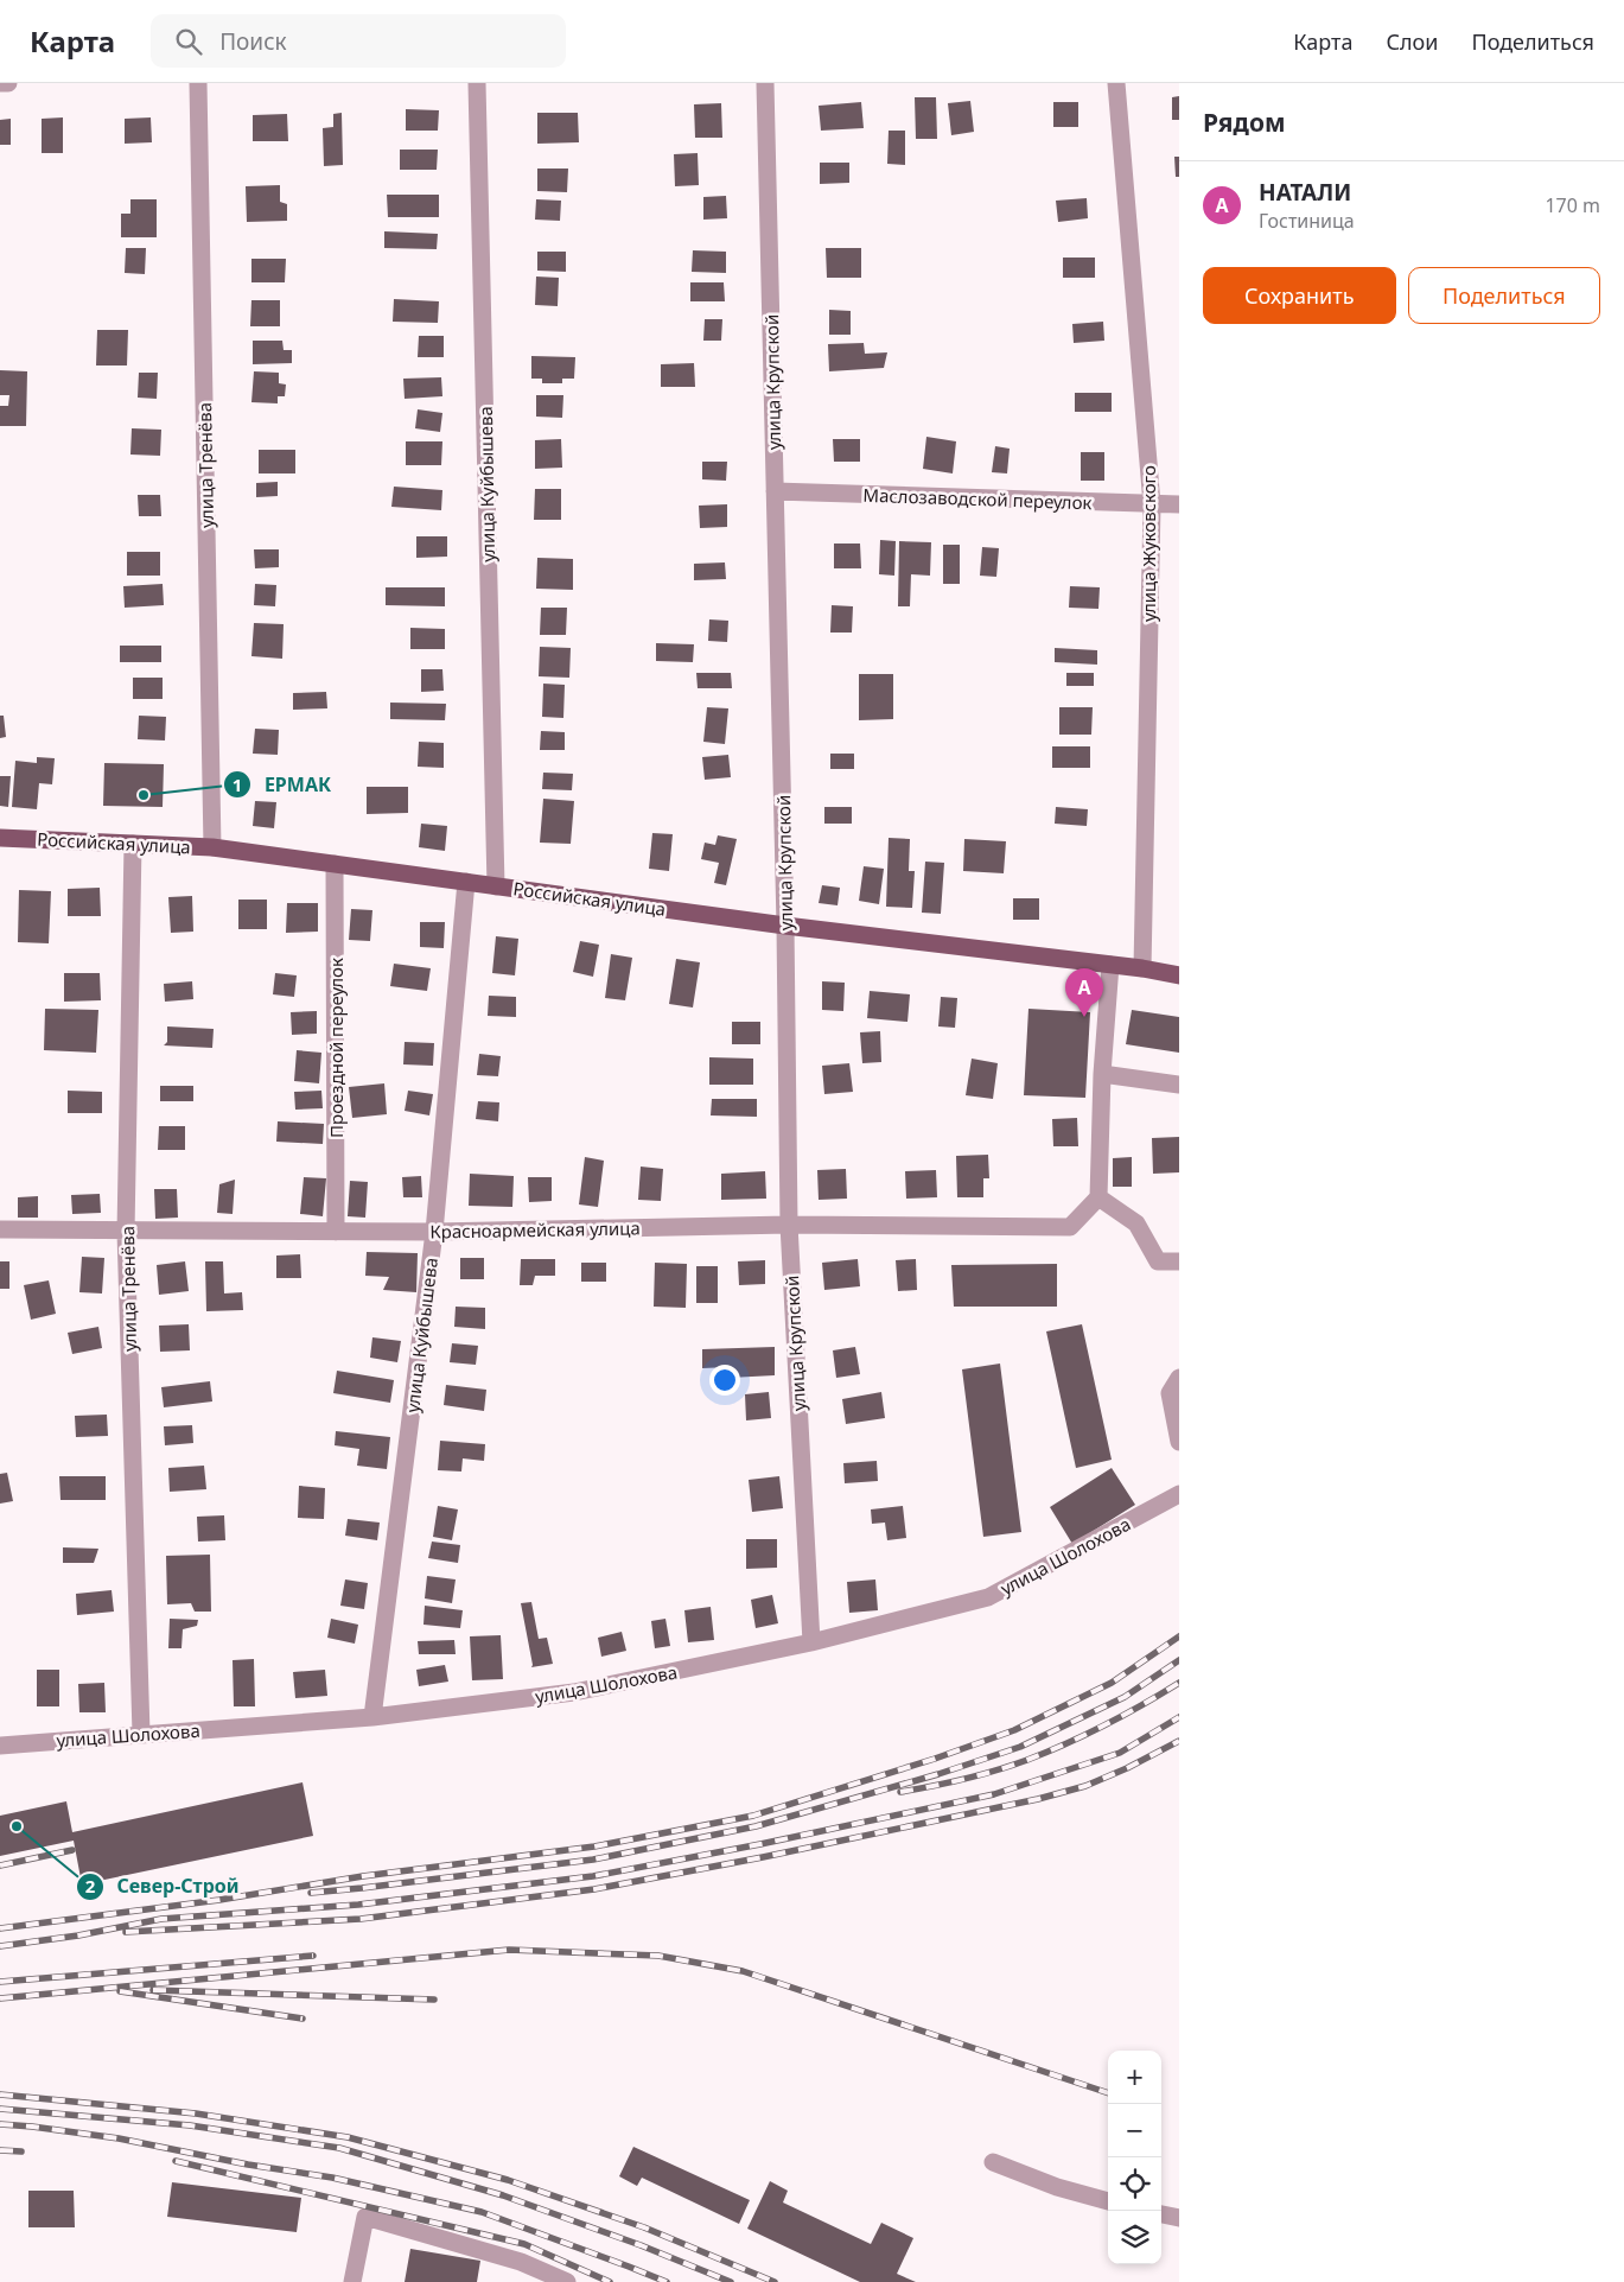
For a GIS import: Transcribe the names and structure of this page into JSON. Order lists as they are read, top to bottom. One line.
{"streets":{"main road":["Российская улица"],"street":["улица Крупской","улица Тренёва","улица Куйбышева","Маслозаводской переулок","улица Жуковского","Проездной переулок","Красноармейская улица","улица Шолохова"]},"crossings":[["улица Крупской","Маслозаводской переулок"],["улица Крупской","Российская улица"],["улица Крупской","Красноармейская улица"],["улица Крупской","улица Шолохова"],["улица Тренёва","Российская улица"],["улица Тренёва","Красноармейская улица"],["улица Тренёва","улица Шолохова"],["улица Куйбышева","Российская улица"],["улица Куйбышева","Красноармейская улица"],["улица Куйбышева","улица Шолохова"],["Маслозаводской переулок","улица Жуковского"],["улица Жуковского","Российская улица"],["Российская улица","Проездной переулок"],["Проездной переулок","Красноармейская улица"]],"places":["ЕРМАК","Север-Строй"],"page":{"header":"Карта","search":"Поиск","nav":["Карта","Слои","Поделиться"],"heading":"Рядом","list":[{"mark":"A","name":"НАТАЛИ","note":"Гостиница","value":"170 m"}],"buttons":["Сохранить","Поделиться"],"pins":"A","map_buttons":["+","−"]}}
